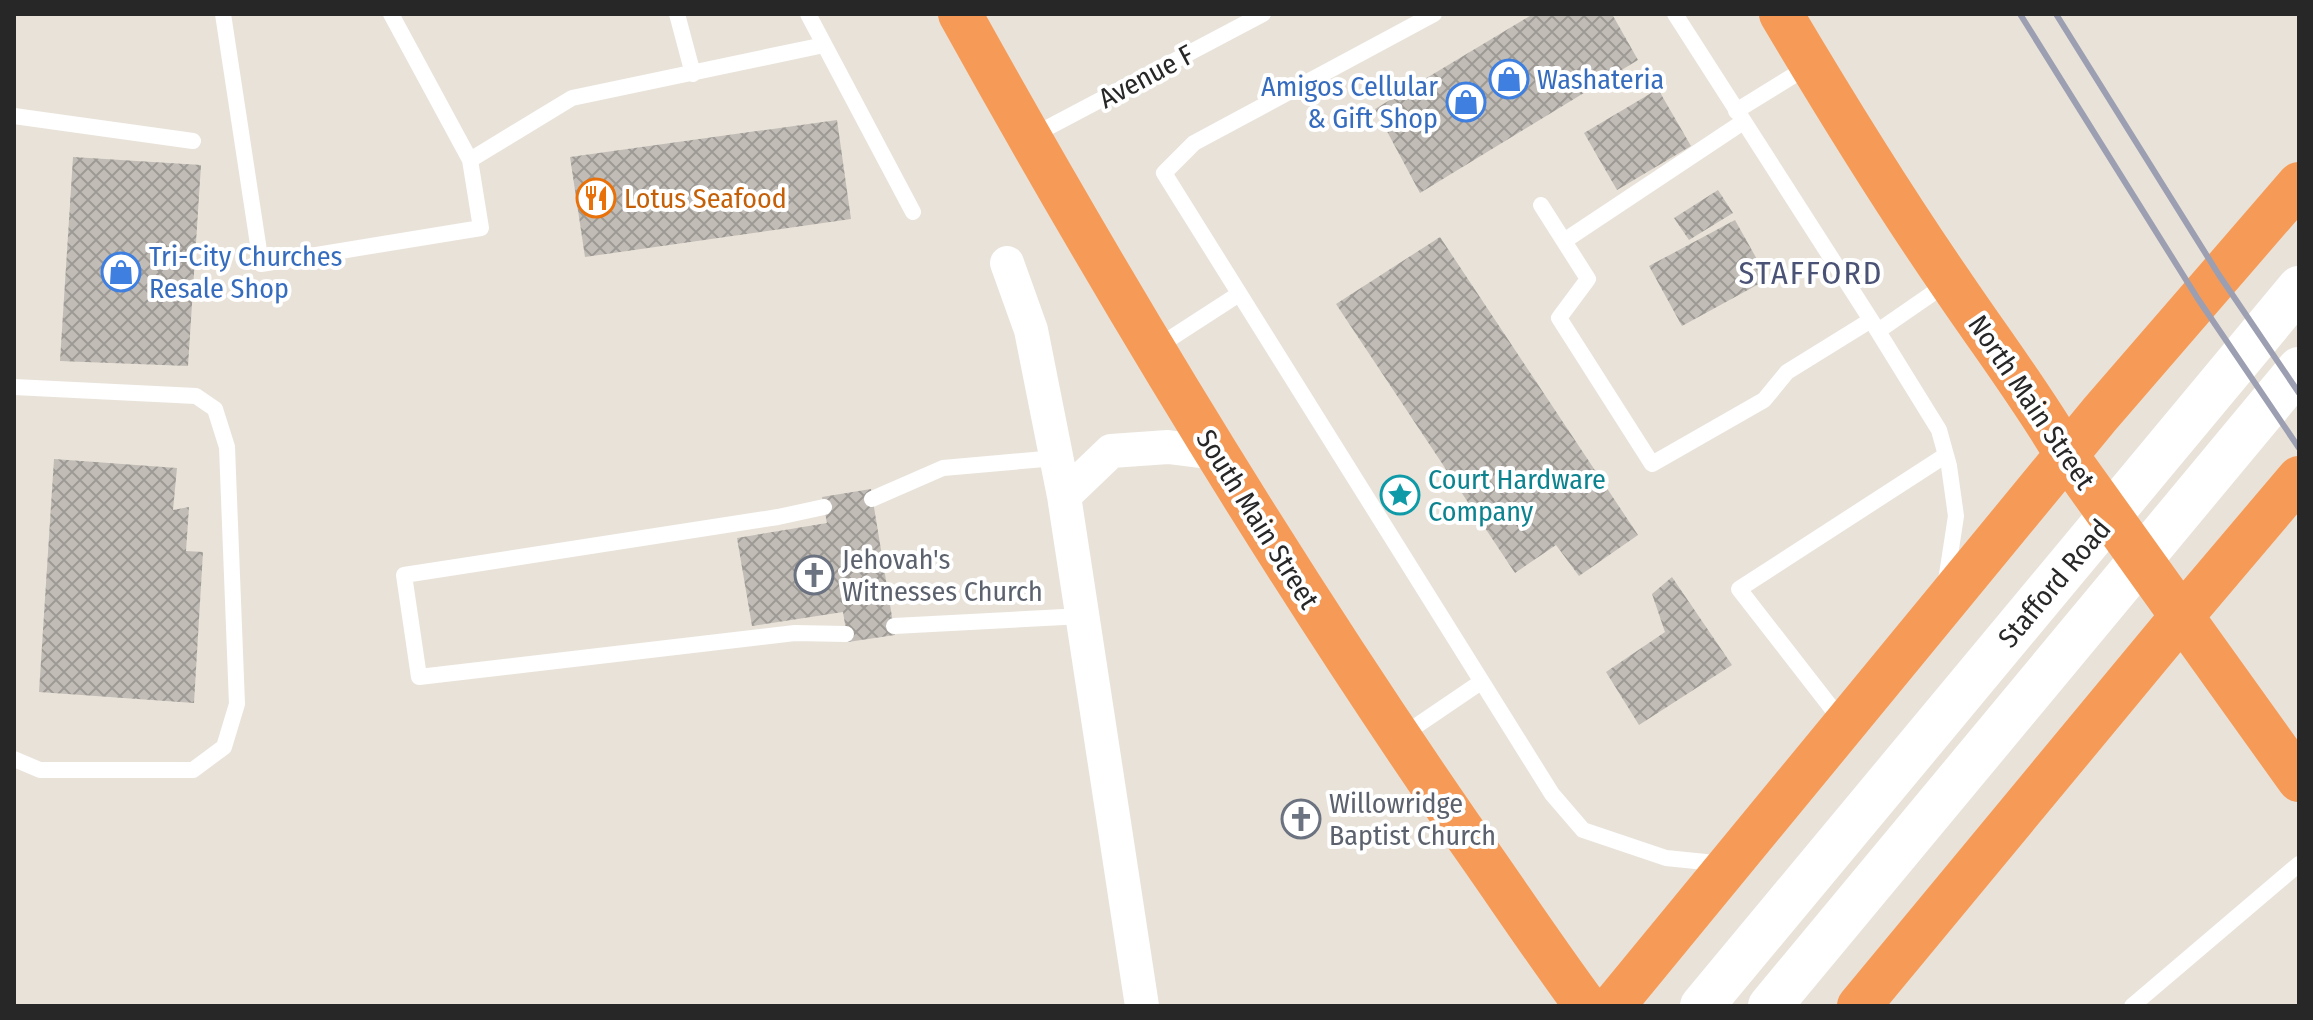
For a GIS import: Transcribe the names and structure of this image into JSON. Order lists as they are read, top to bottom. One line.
{"streets":{"highway":["North Main Street","South Main Street"],"main road":["Stafford Road"],"lane":["Avenue F"]},"crossings":[["Avenue F","South Main Street"]],"districts":["STAFFORD"],"places":{"shop":["Washateria","Amigos Cellular & Gift Shop","Tri-City Churches Resale Shop"],"restaurant":["Lotus Seafood"],"place":["Court Hardware Company"],"church":["Jehovah's Witnesses Church","Willowridge Baptist Church"]}}
